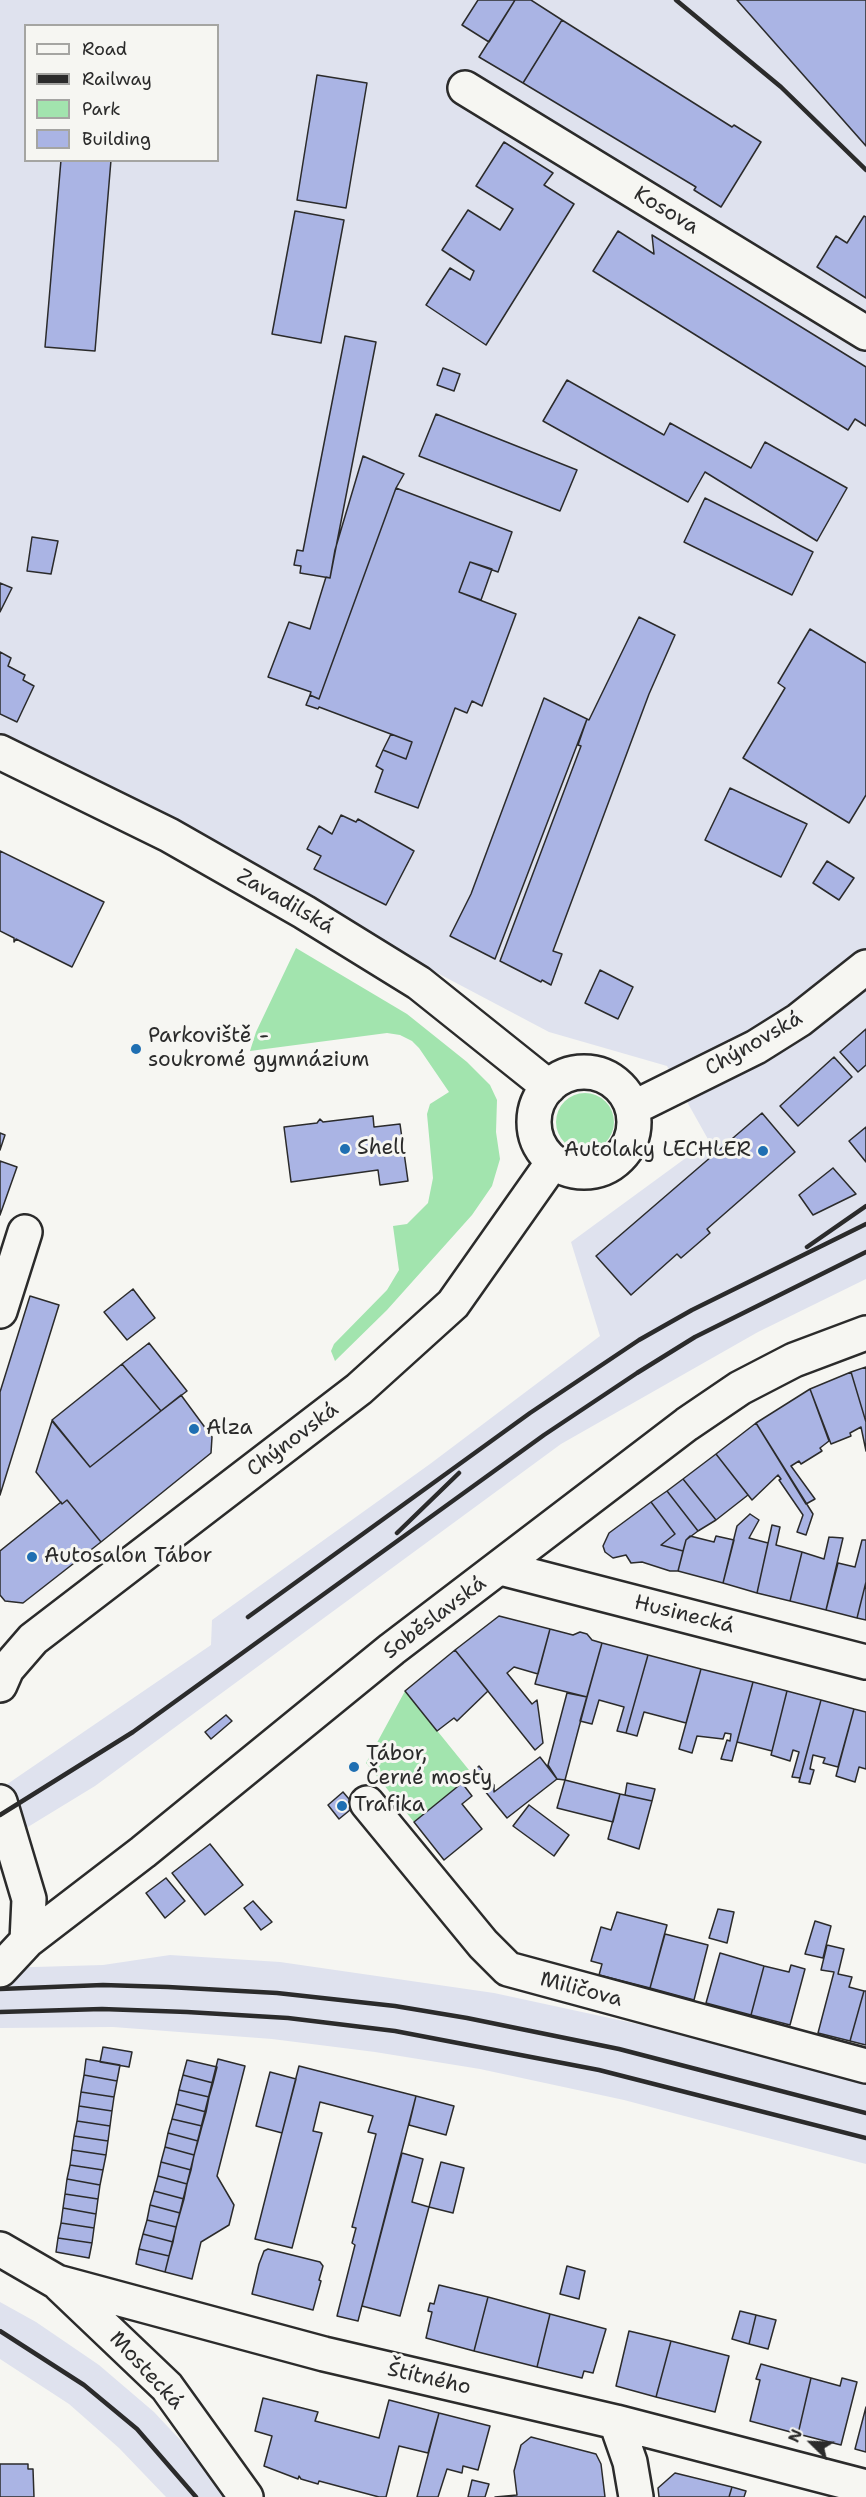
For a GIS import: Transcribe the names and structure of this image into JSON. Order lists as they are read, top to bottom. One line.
{"streets":{"main road":["Kosova","Zavadilská","Chýnovská","Husinecká","Soběslavská","Miličova","Mostecká","Štítného"]},"crossings":[["Zavadilská","Chýnovská"],["Husinecká","Soběslavská"],["Mostecká","Štítného"]],"places":["Parkoviště - soukromé gymnázium","Shell","Autolaky LECHLER","Alza","Autosalon Tábor","Tábor, Černé mosty","Trafika"],"legend":["Road","Railway","Park","Building"],"north":"top left"}
